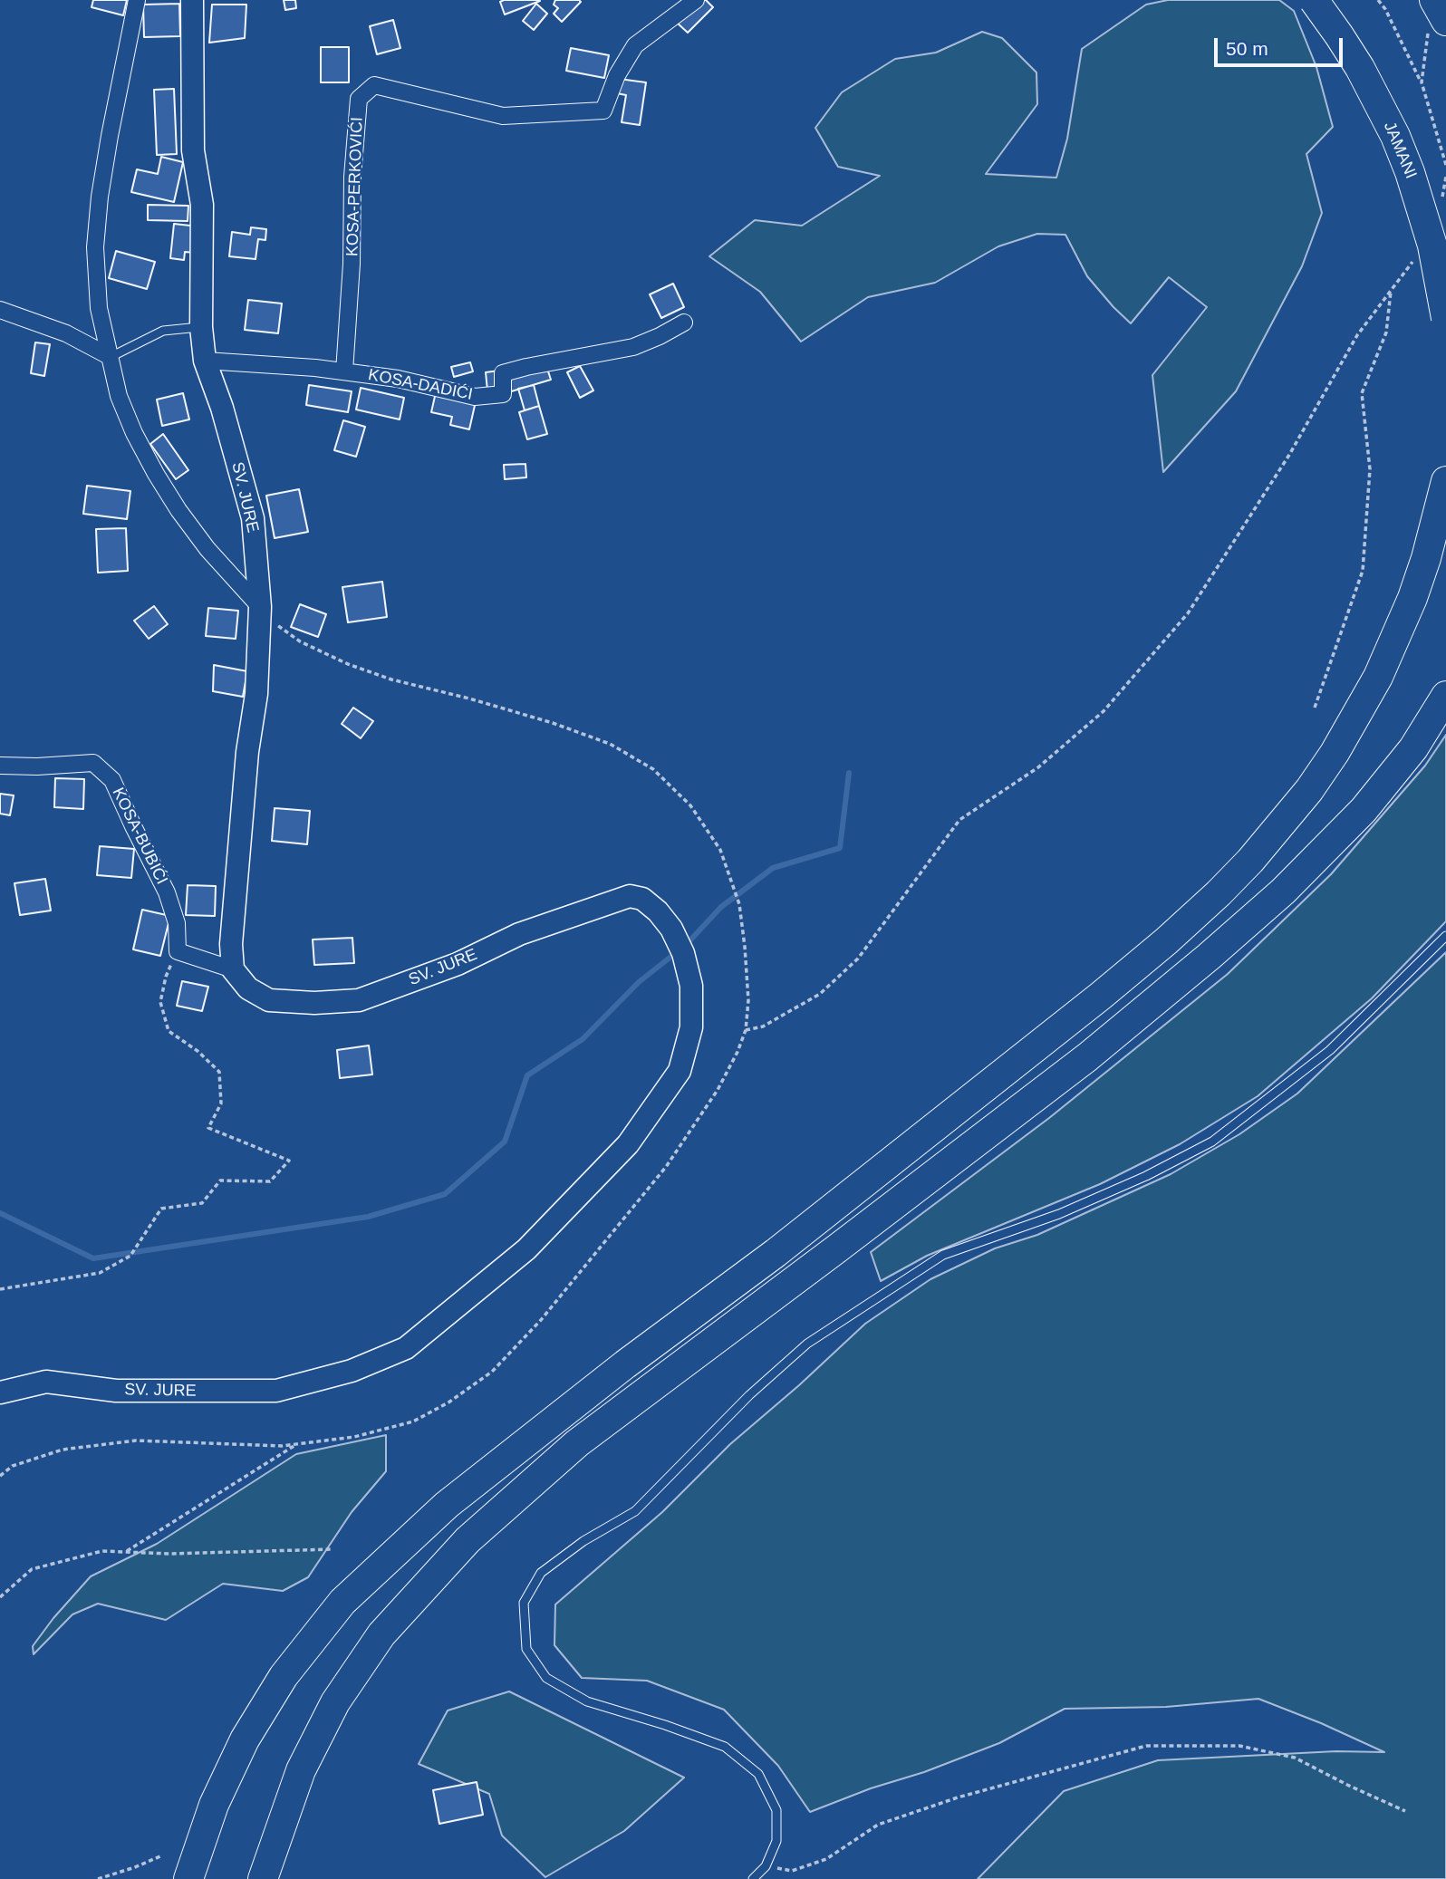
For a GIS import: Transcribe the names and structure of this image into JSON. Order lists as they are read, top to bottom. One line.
{"streets":{"highway":["JAMANI"],"street":["KOSA-PERKOVIĆI","KOSA-DADIĆI","SV. JURE","KOSA-BUBIĆI"]},"crossings":[["KOSA-PERKOVIĆI","KOSA-DADIĆI"],["KOSA-DADIĆI","SV. JURE"]],"scale_bar":"50 m"}
